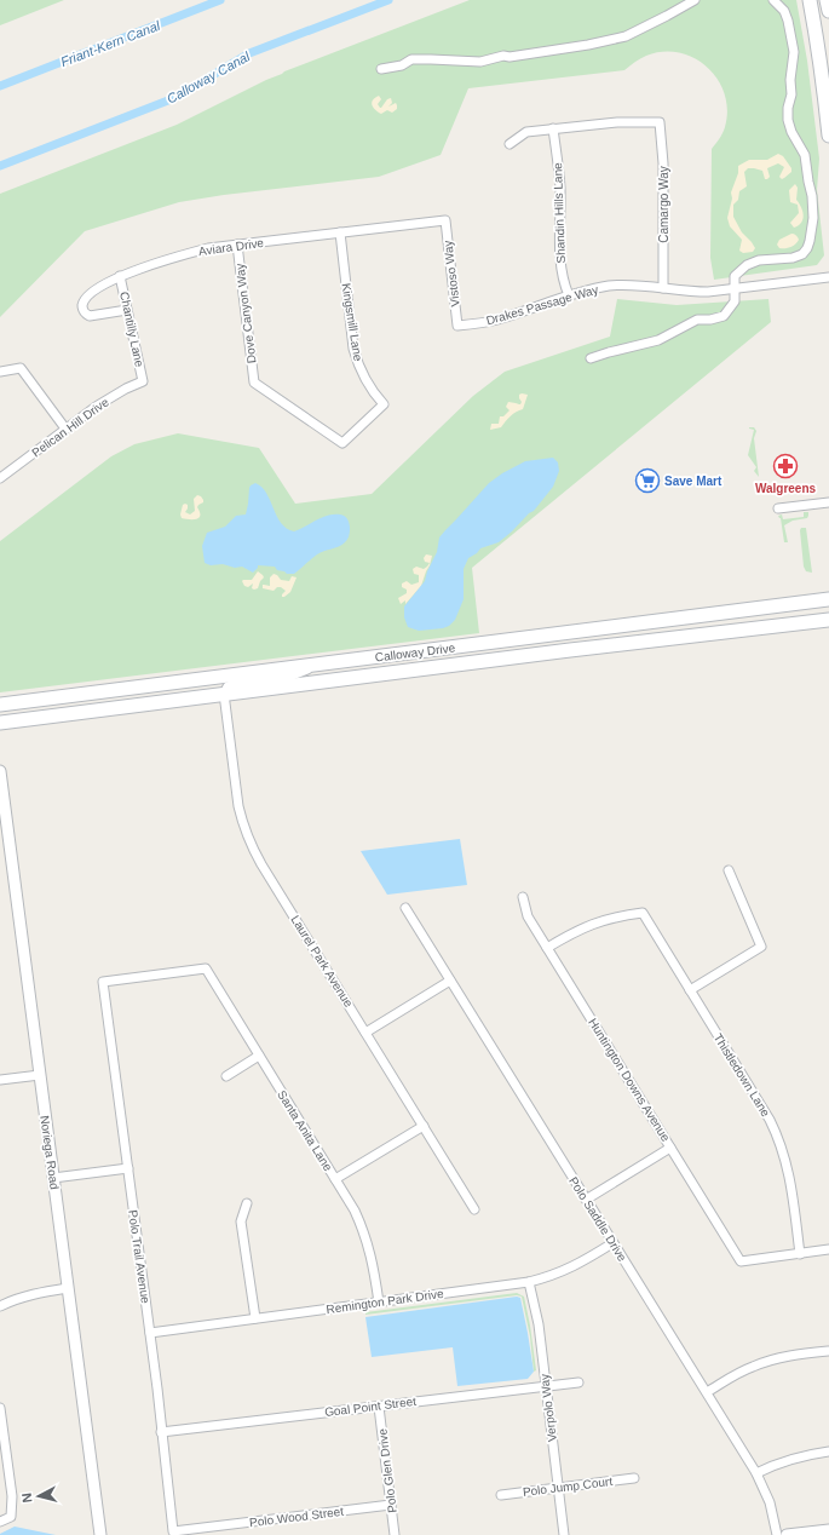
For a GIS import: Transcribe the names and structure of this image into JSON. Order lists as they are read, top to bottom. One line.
{"streets":{"main road":["Calloway Drive"],"street":["Camargo Way","Shandin Hills Lane","Aviara Drive","Vistoso Way","Drakes Passage Way","Dove Canyon Way","Kingsmill Lane","Chantilly Lane","Pelican Hill Drive","Laurel Park Avenue","Thistledown Lane","Huntington Downs Avenue","Santa Anita Lane","Noriega Road","Polo Saddle Drive","Polo Trail Avenue","Remington Park Drive","Goal Point Street","Verpolo Way","Polo Glen Drive","Polo Jump Court","Polo Wood Street"]},"crossings":[["Camargo Way","Shandin Hills Lane"],["Camargo Way","Drakes Passage Way"],["Shandin Hills Lane","Drakes Passage Way"],["Aviara Drive","Vistoso Way"],["Aviara Drive","Dove Canyon Way"],["Aviara Drive","Kingsmill Lane"],["Aviara Drive","Chantilly Lane"],["Vistoso Way","Drakes Passage Way"],["Dove Canyon Way","Kingsmill Lane"],["Chantilly Lane","Pelican Hill Drive"],["Calloway Drive","Laurel Park Avenue"],["Thistledown Lane","Huntington Downs Avenue"],["Santa Anita Lane","Polo Trail Avenue"],["Santa Anita Lane","Remington Park Drive"],["Polo Saddle Drive","Remington Park Drive"],["Polo Trail Avenue","Remington Park Drive"],["Polo Trail Avenue","Goal Point Street"],["Polo Trail Avenue","Polo Wood Street"],["Remington Park Drive","Verpolo Way"],["Goal Point Street","Verpolo Way"],["Goal Point Street","Polo Glen Drive"],["Verpolo Way","Polo Jump Court"],["Polo Glen Drive","Polo Wood Street"]],"water":["Friant-Kern Canal","Calloway Canal"],"places":{"pharmacy":["Walgreens"],"supermarket":["Save Mart"]},"north":"left"}
